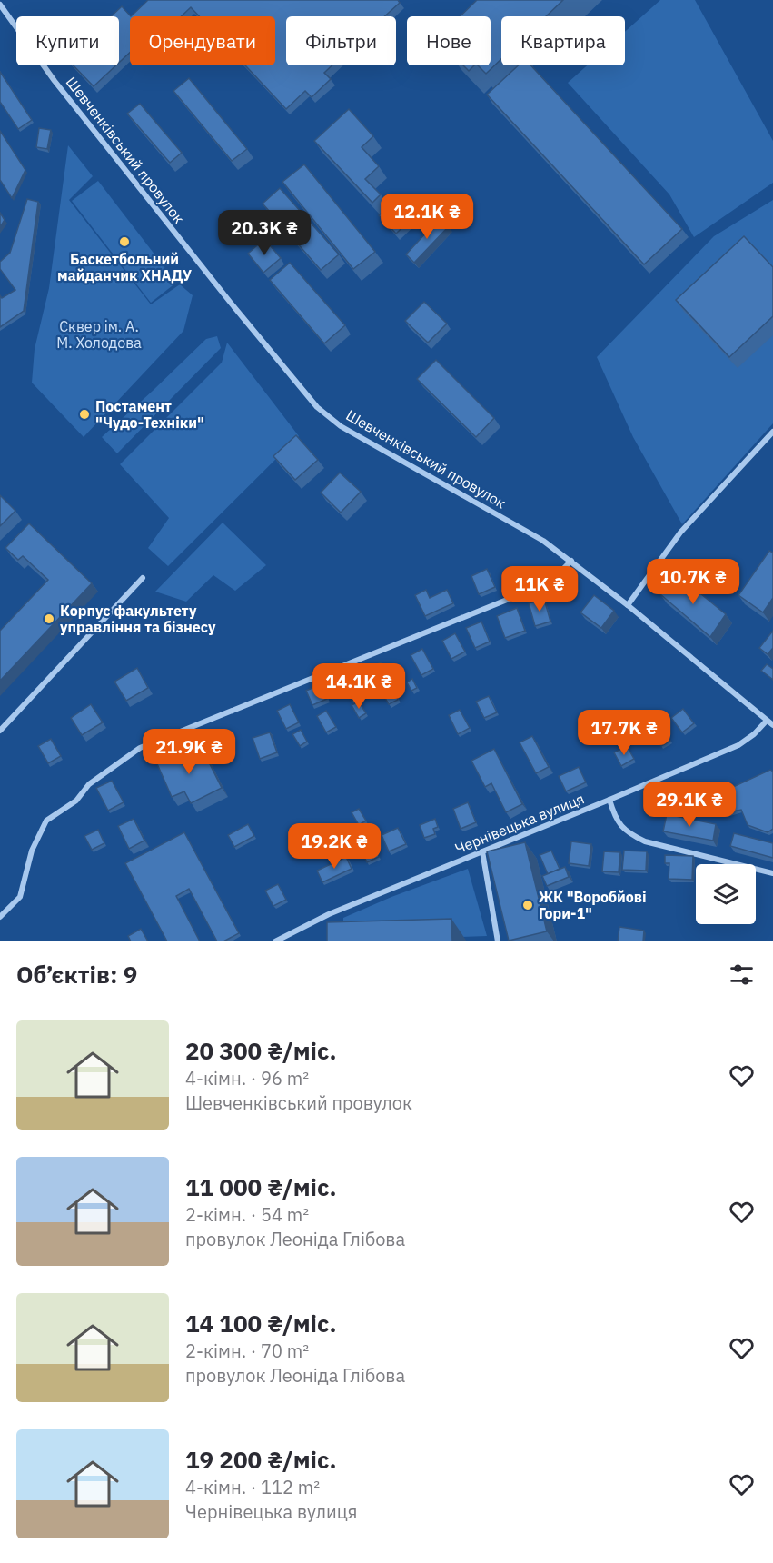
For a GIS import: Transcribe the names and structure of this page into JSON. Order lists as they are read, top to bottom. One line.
{"streets":{"street":["Шевченківський провулок","Чернівецька вулиця"]},"crossings":[["Шевченківський провулок","Чернівецька вулиця"]],"parks":["Сквер ім. А. М. Холодова"],"places":["Баскетбольний майданчик ХНАДУ","Постамент \"Чудо-Техніки\"","Корпус факультету управління та бізнесу","ЖК \"Воробйові Гори-1\""],"page":{"chip":["Купити","Орендувати","Фільтри","Нове","Квартира"],"price":["12.1K ₴","20.3K ₴","10.7K ₴","11K ₴","14.1K ₴","17.7K ₴","21.9K ₴","29.1K ₴","19.2K ₴"],"heading":"Об’єктів: 9","list":[{"name":"20 300 ₴/міс.","note":"4-кімн. · 96 m² · Шевченківський провулок"},{"name":"11 000 ₴/міс.","note":"2-кімн. · 54 m² · провулок Леоніда Глібова"},{"name":"14 100 ₴/міс.","note":"2-кімн. · 70 m² · провулок Леоніда Глібова"},{"name":"19 200 ₴/міс.","note":"4-кімн. · 112 m² · Чернівецька вулиця"}]}}
